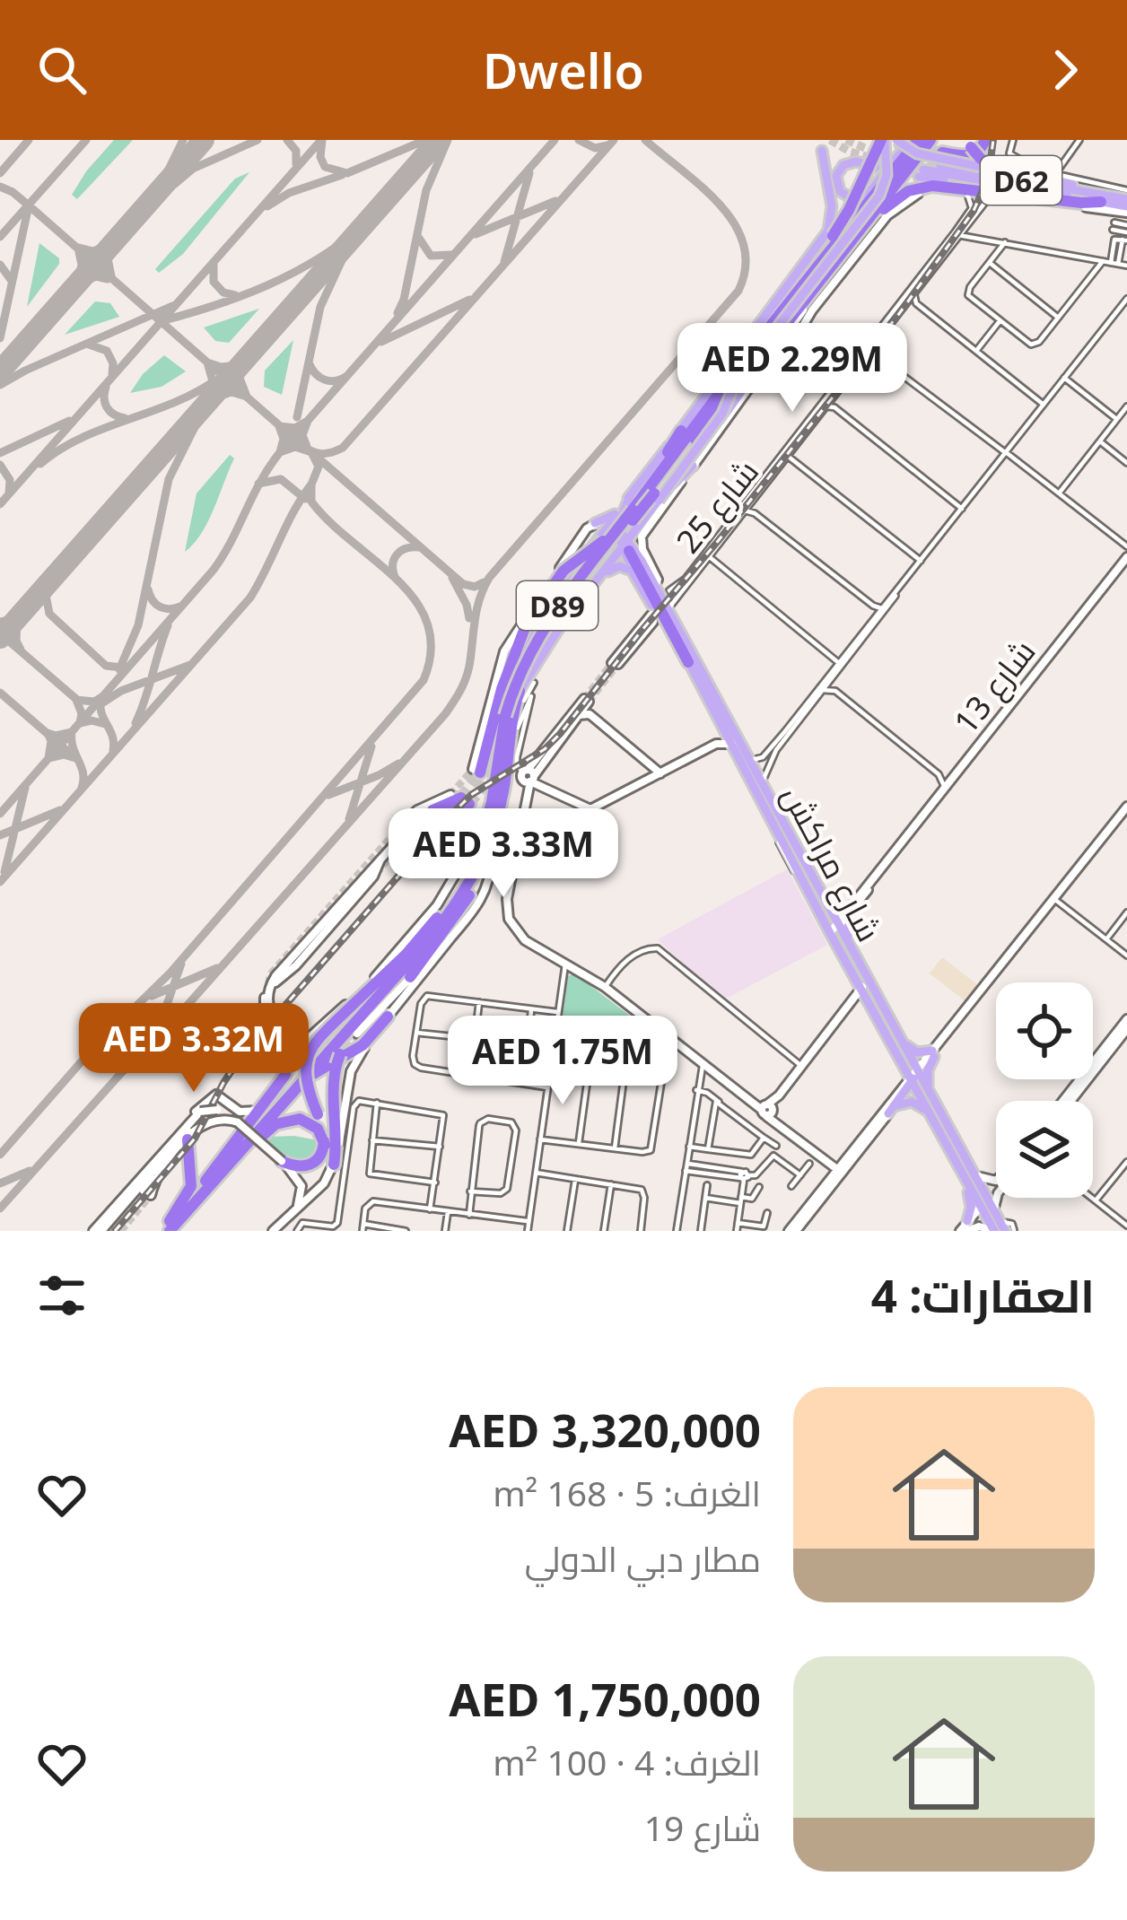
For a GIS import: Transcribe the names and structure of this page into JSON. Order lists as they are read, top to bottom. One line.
{"streets":{"highway":["D89"],"main road":["D62","شارع مراكش"],"street":["شارع 25","شارع 13"]},"crossings":[["شارع 25","D89"],["شارع 25","شارع مراكش"],["شارع 13","شارع مراكش"]],"page":{"header":"Dwello","price":["AED 2.29M","AED 3.33M","AED 3.32M","AED 1.75M"],"heading":"العقارات: 4","list":[{"name":"AED 3,320,000","note":"الغرف: 5 · 168 m² · مطار دبي الدولي"},{"name":"AED 1,750,000","note":"الغرف: 4 · 100 m² · شارع 19"}]}}
